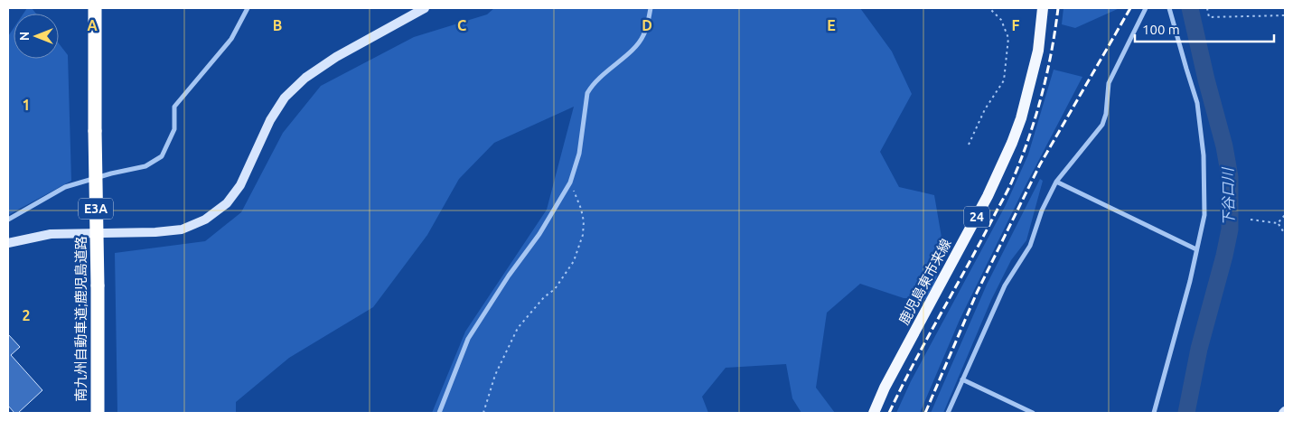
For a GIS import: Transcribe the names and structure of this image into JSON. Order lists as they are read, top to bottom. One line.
{"streets":{"highway":["E3A","南九州自動車道;鹿児島道路"],"main road":["24","鹿児島東市来線"]},"water":["下谷口川"],"scale_bar":"100 m","north":"left","grid":{"columns":["A","B","C","D","E","F"],"rows":["1","2"]}}
